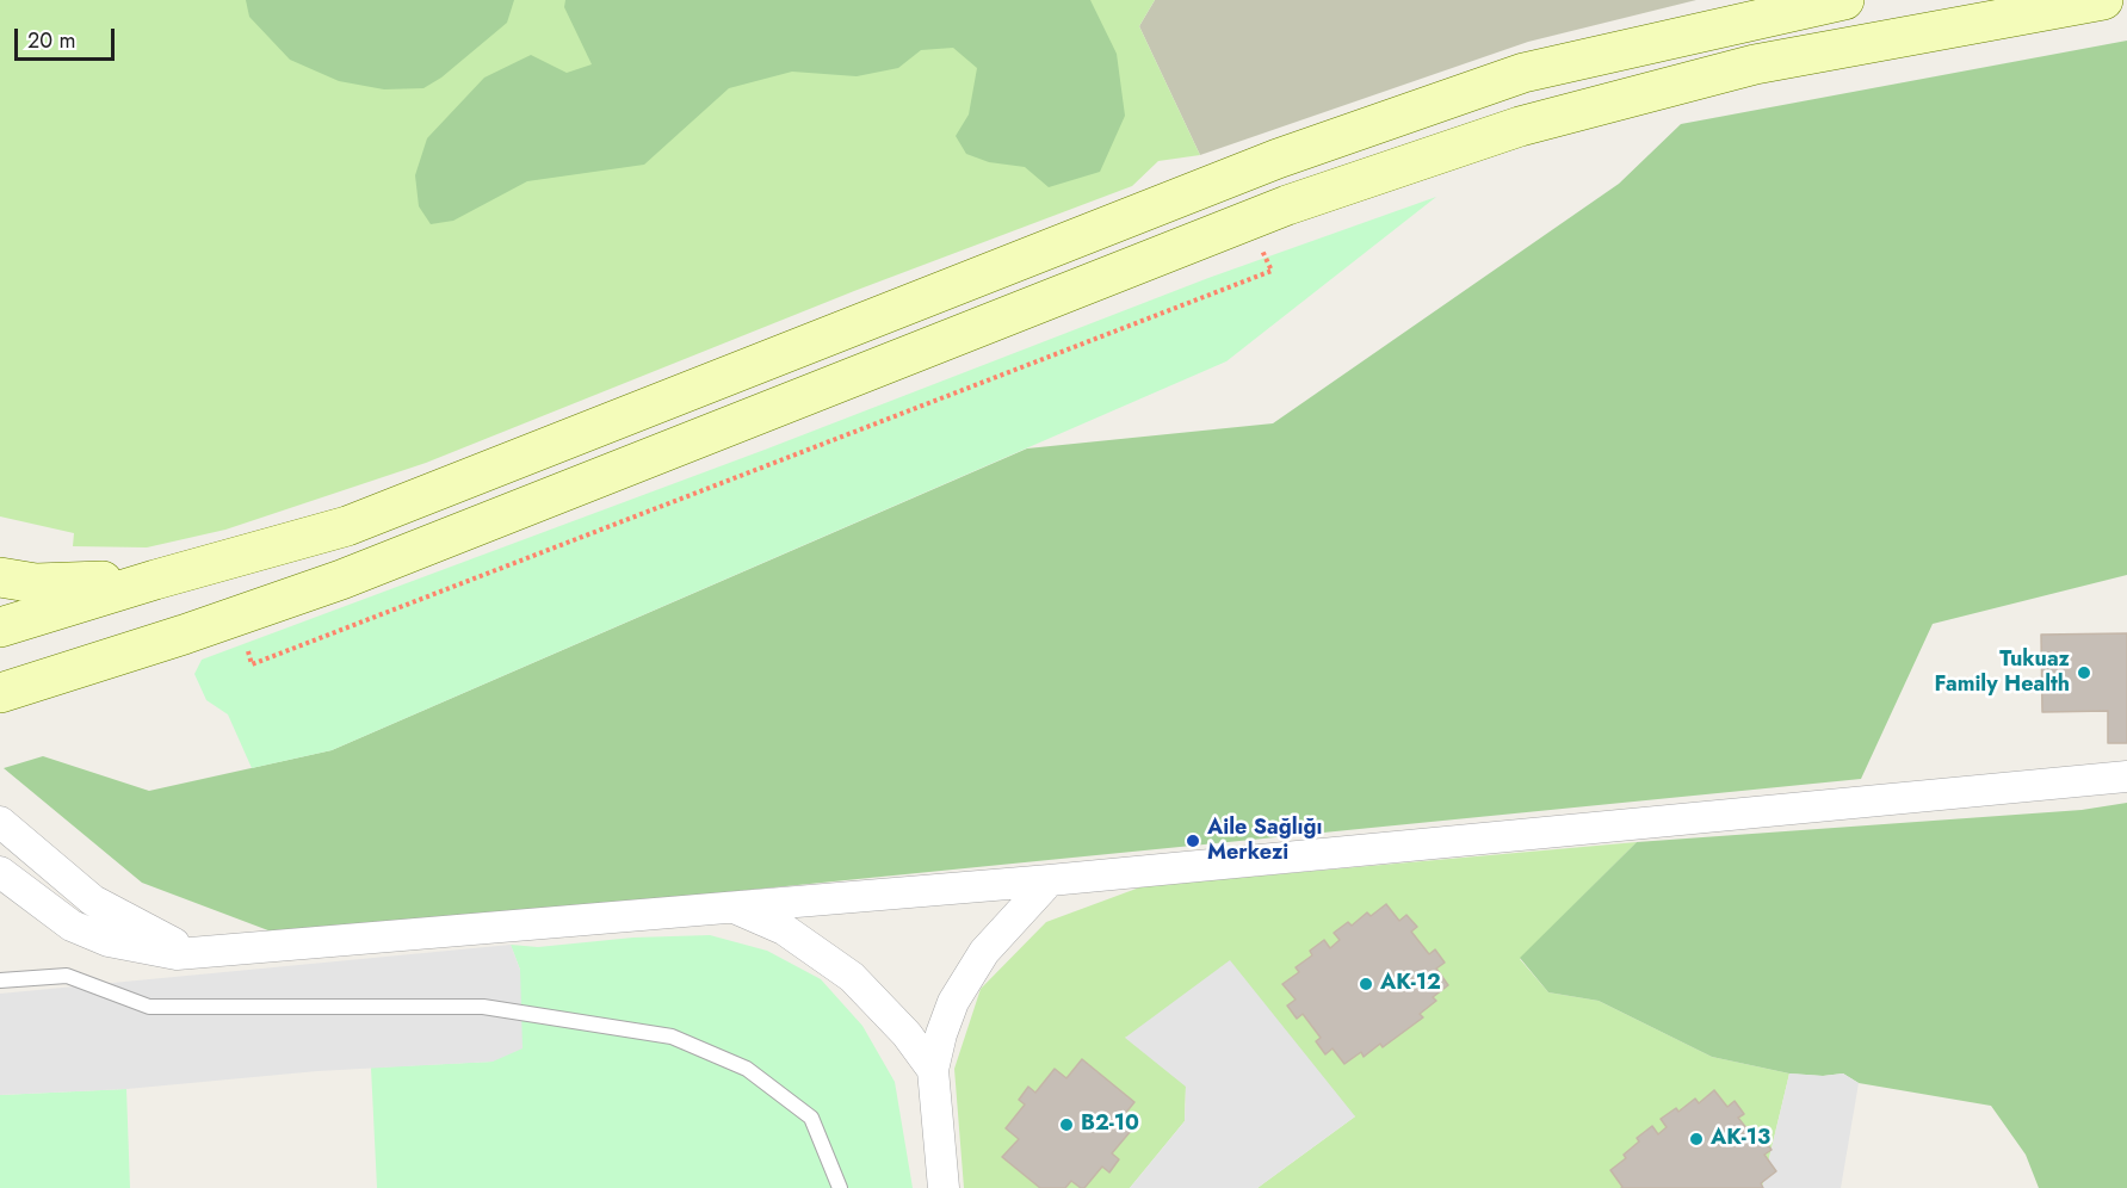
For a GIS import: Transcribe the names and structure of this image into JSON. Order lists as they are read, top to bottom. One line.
{"places":["Tukuaz Family Health","Aile Sağlığı Merkezi","AK-12","B2-10","AK-13"],"scale_bar":"20 m"}
